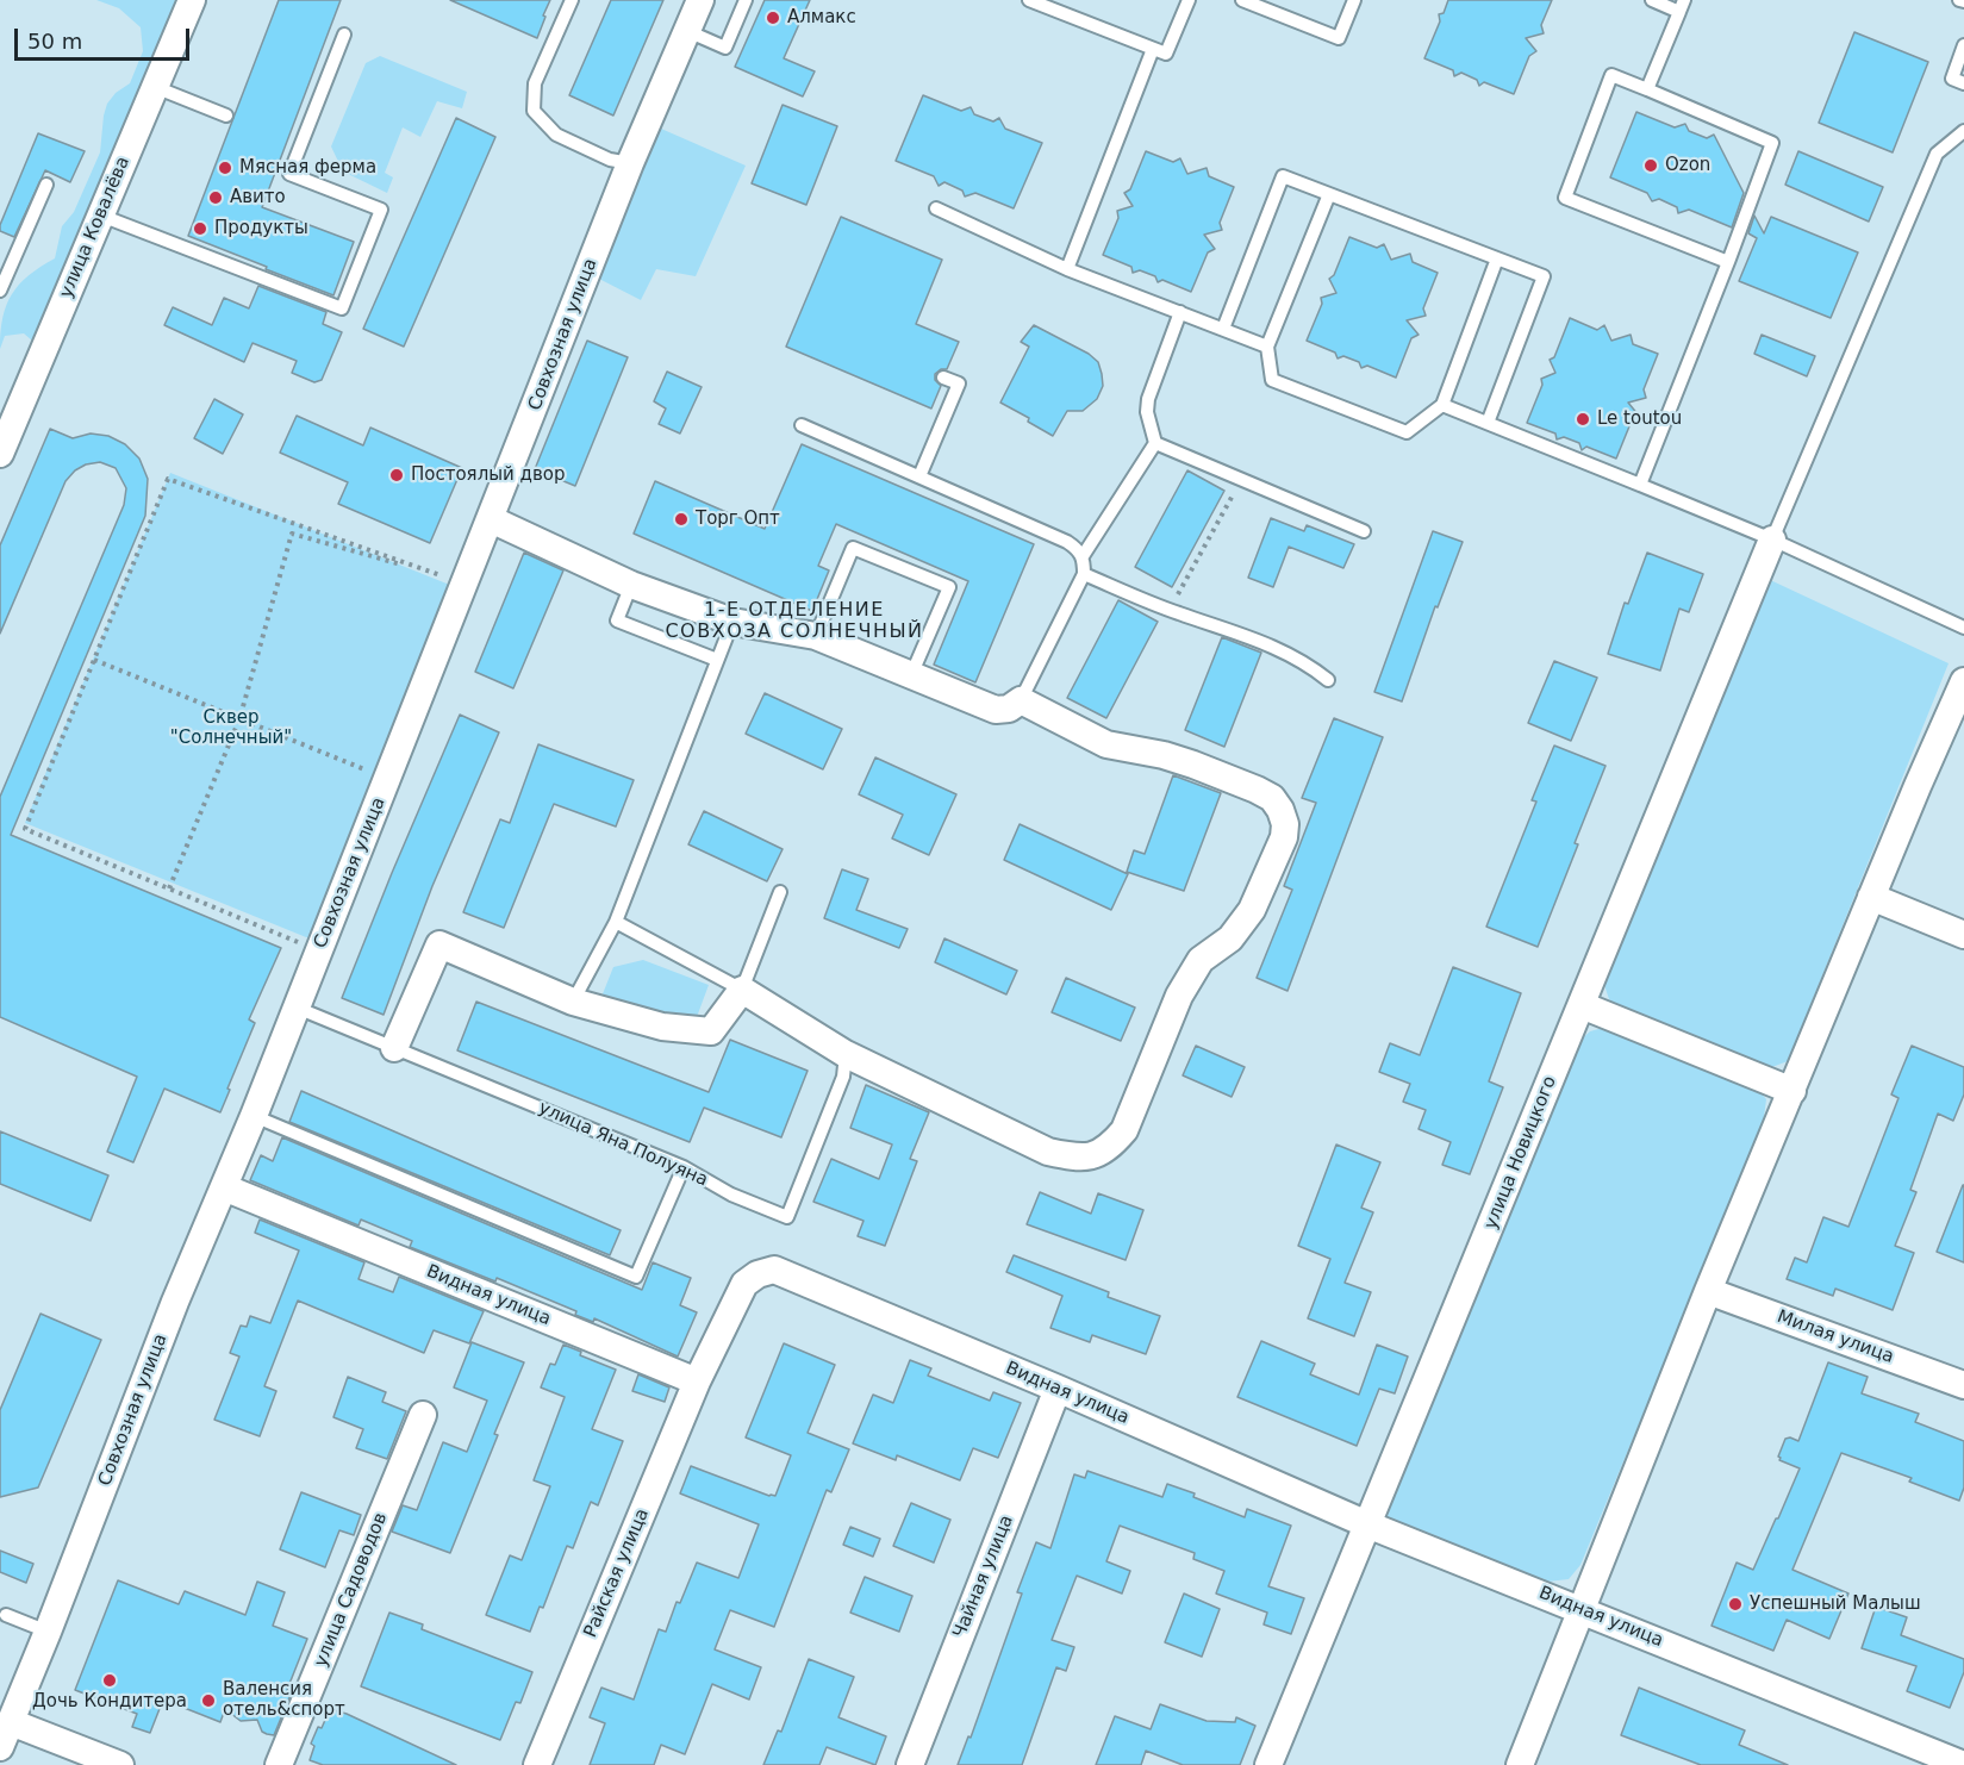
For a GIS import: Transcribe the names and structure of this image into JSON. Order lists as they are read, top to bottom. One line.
{"streets":{"street":["улица Ковалёва","Совхозная улица","улица Новицкого","Видная улица","Милая улица","Райская улица","Чайная улица","улица Садоводов"],"lane":["улица Яна Полуяна"]},"crossings":[["Совхозная улица","улица Яна Полуяна"],["Совхозная улица","Видная улица"],["улица Новицкого","Видная улица"],["Видная улица","Райская улица"],["Видная улица","Чайная улица"]],"districts":["1-Е ОТДЕЛЕНИЕ СОВХОЗА СОЛНЕЧНЫЙ"],"parks":["Сквер \"Солнечный\""],"places":["Алмакс","Ozon","Мясная ферма","Авито","Продукты","Le toutou","Постоялый двор","Торг Опт","Успешный Малыш","Дочь Кондитера","Валенсия отель&спорт"],"scale_bar":"50 m"}
